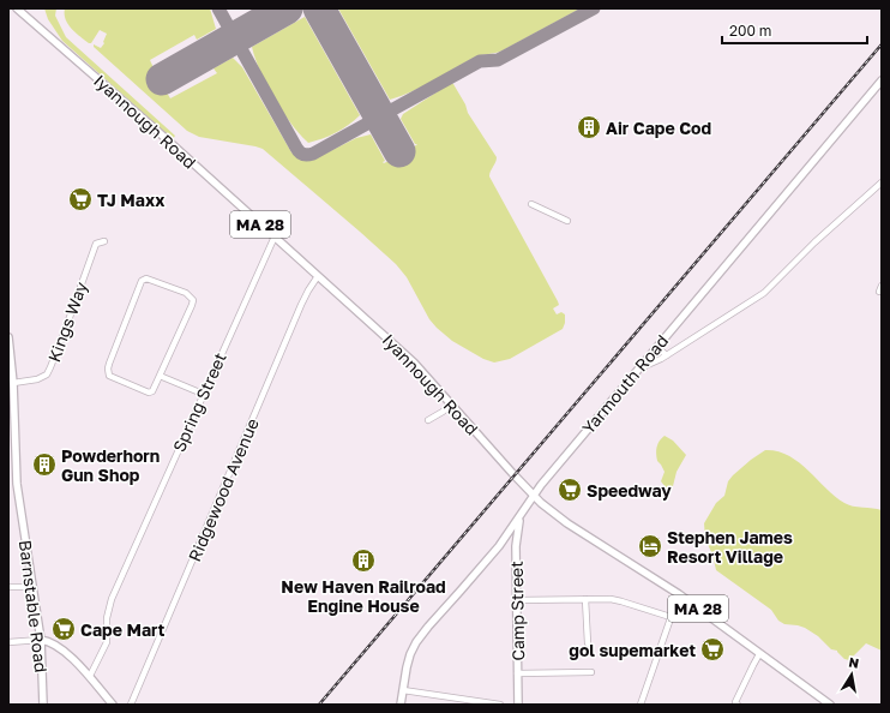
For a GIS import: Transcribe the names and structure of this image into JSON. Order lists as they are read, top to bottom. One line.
{"streets":{"main road":["Iyannough Road","MA 28","Yarmouth Road","Barnstable Road","Camp Street"],"street":["Kings Way","Spring Street","Ridgewood Avenue"]},"crossings":[["Iyannough Road","Yarmouth Road"],["Iyannough Road","Spring Street"],["Iyannough Road","Ridgewood Avenue"],["Kings Way","Barnstable Road"],["Yarmouth Road","Camp Street"]],"places":{"building":["Air Cape Cod","Powderhorn Gun Shop","New Haven Railroad Engine House"],"supermarket":["TJ Maxx","Speedway","Cape Mart","gol supemarket"],"hotel":["Stephen James Resort Village"]},"scale_bar":"200 m","north":"top"}
